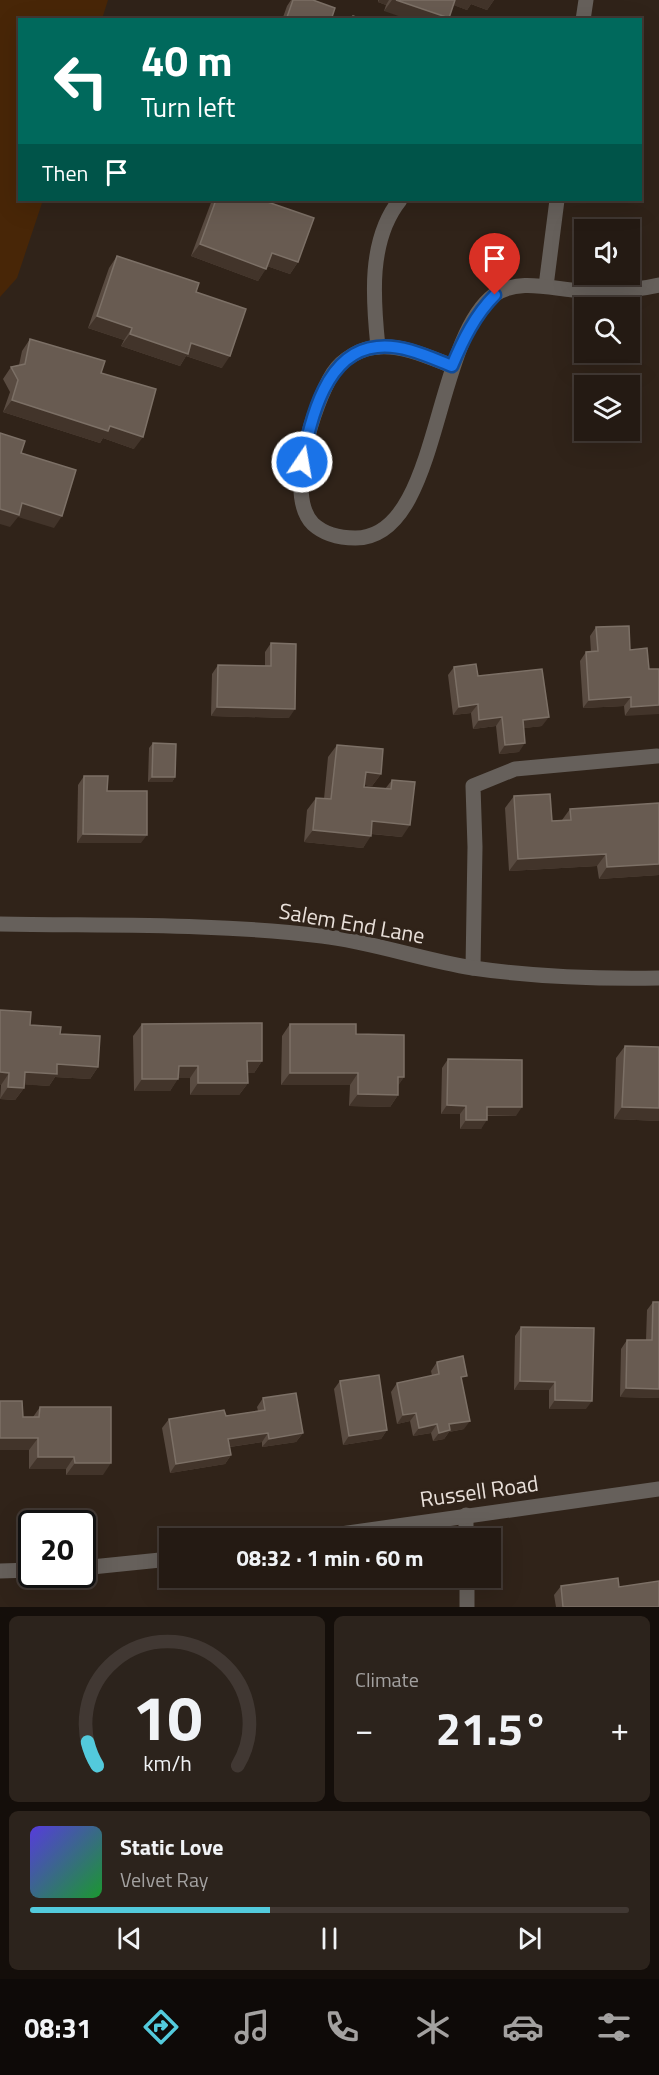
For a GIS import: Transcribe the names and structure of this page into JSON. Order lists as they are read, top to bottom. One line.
{"streets":{"street":["Salem End Lane","Russell Road"]},"page":{"turn":["40 m","Turn left"],"then":"Then","limit":"20","trip":"08:32 · 1 min · 60 m","tile":"Climate","heat":["−","21.5°","+"],"song":["Static Love","Velvet Ray"],"tabs":"08:31","gauge":["10","km/h"]}}
